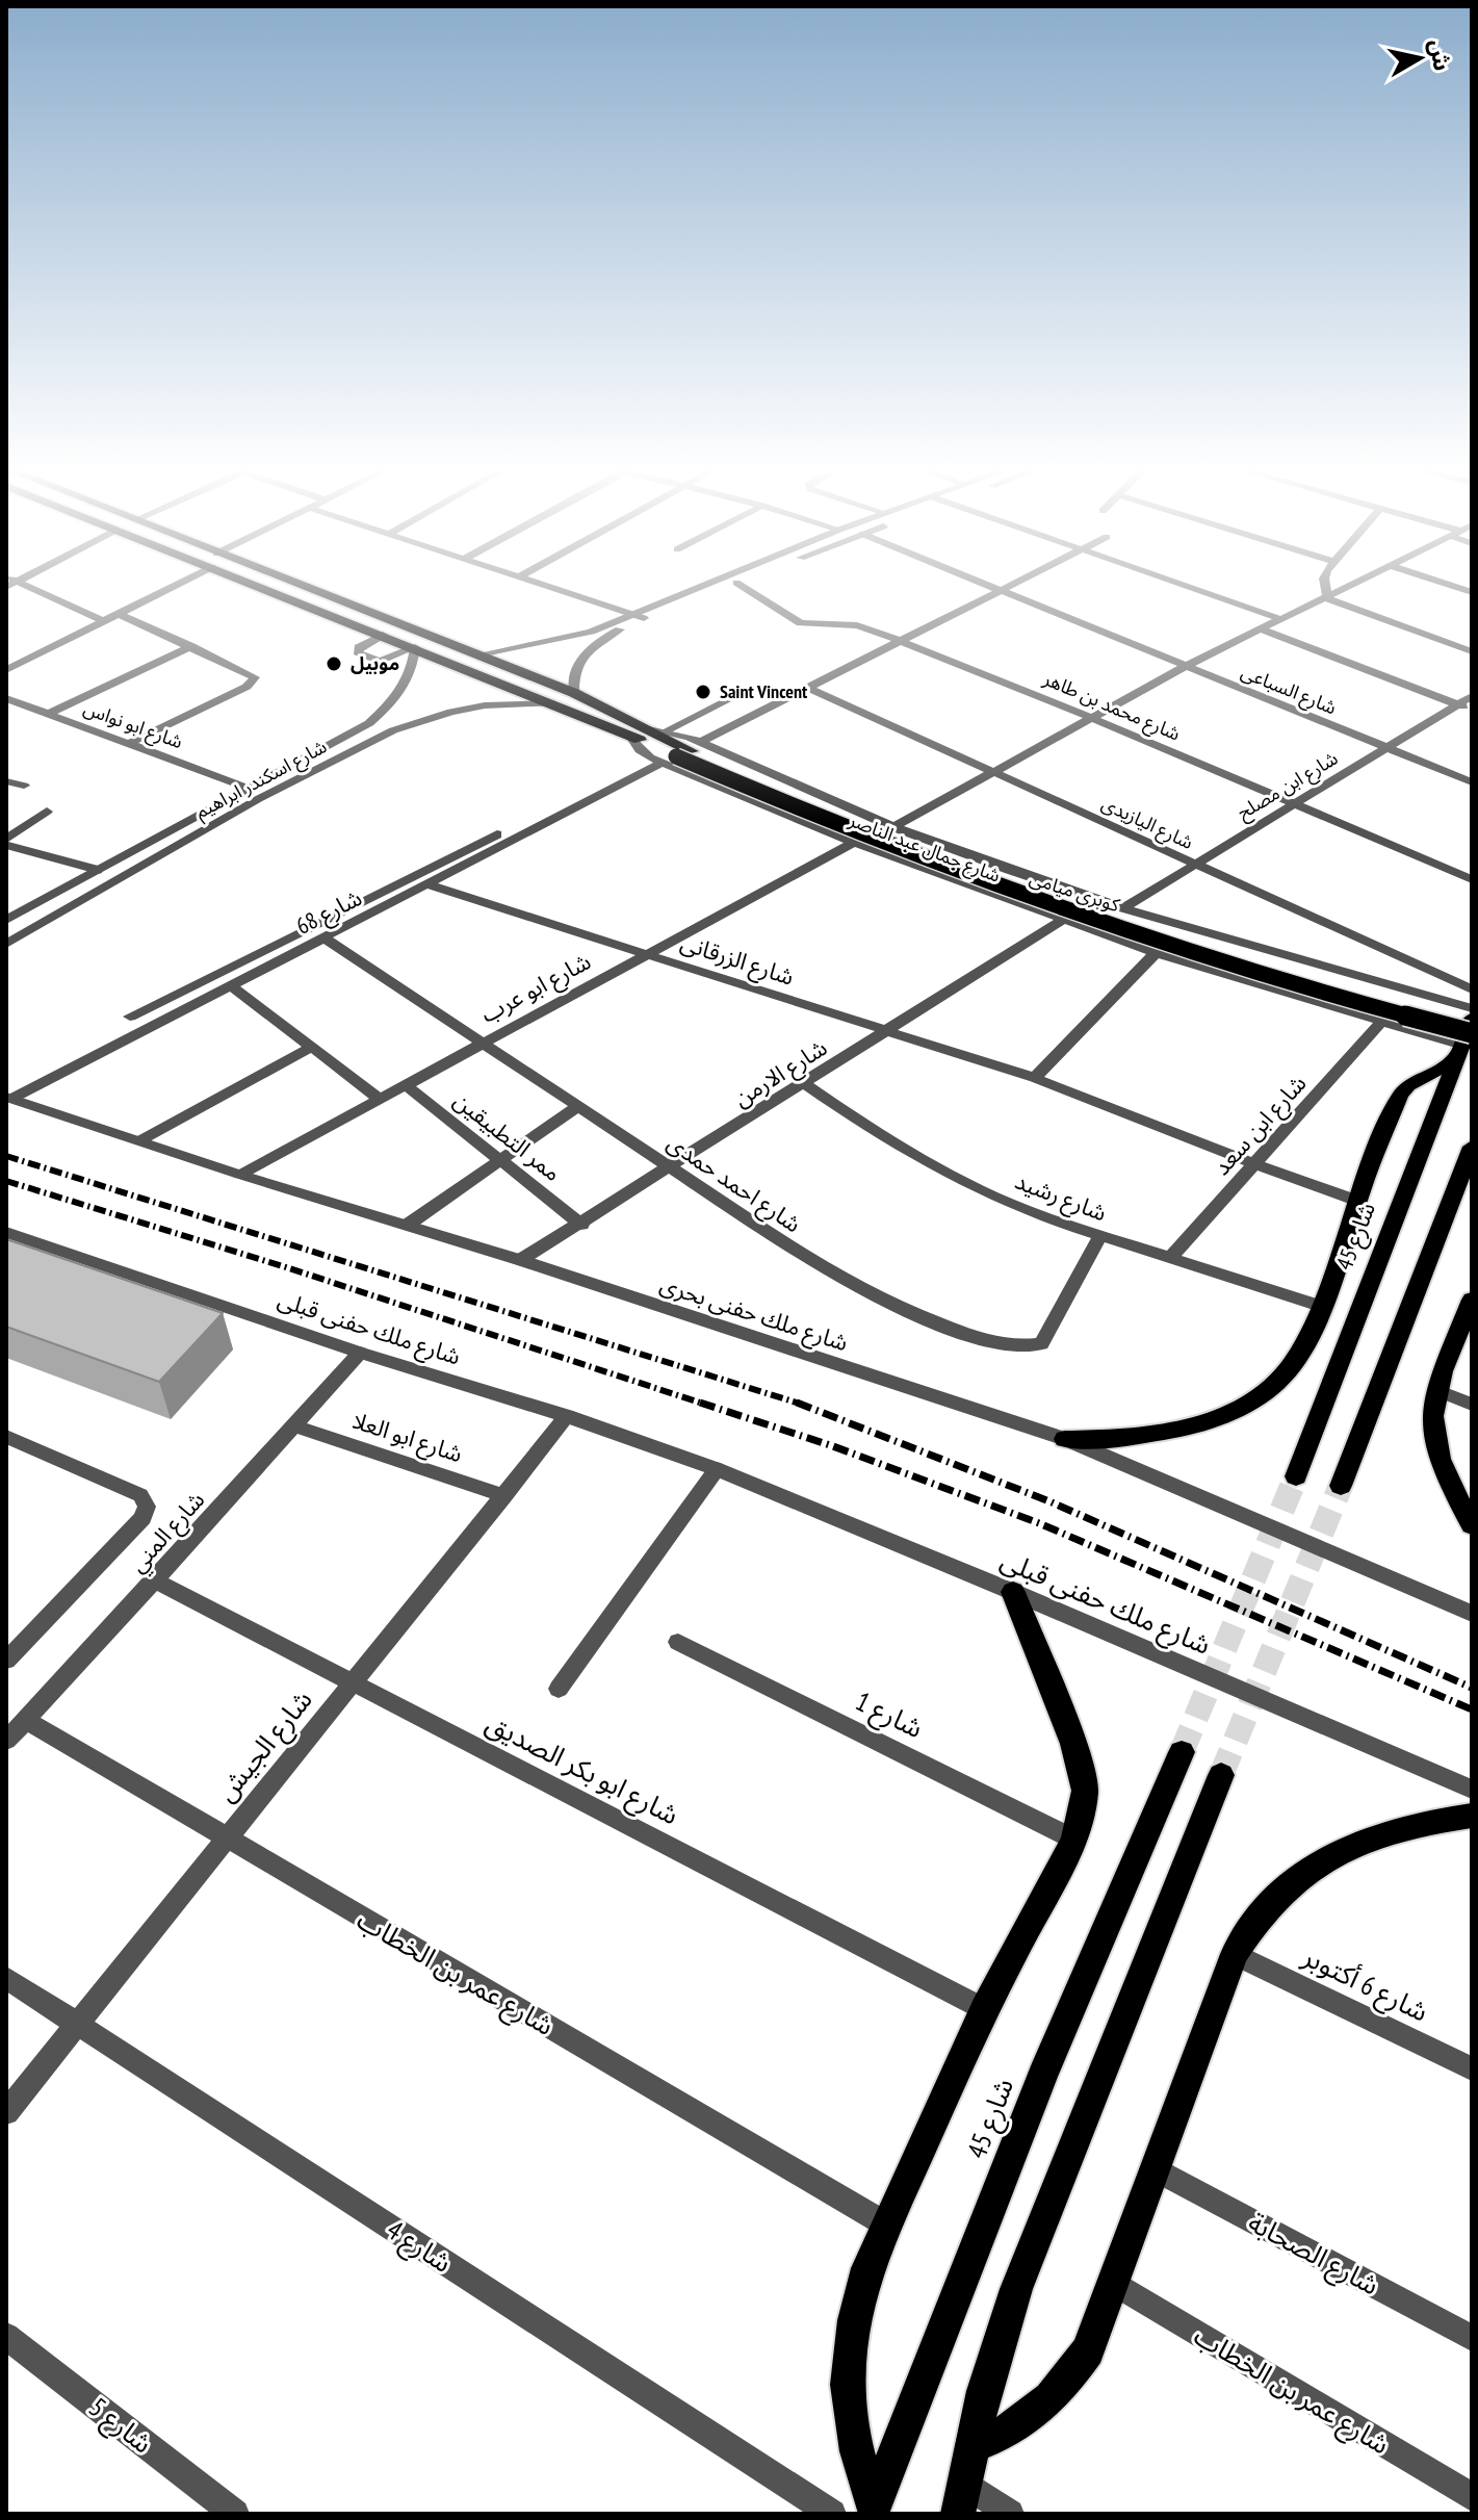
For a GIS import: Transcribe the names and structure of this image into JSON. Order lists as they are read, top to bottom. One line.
{"streets":{"main road":["شارع جمال عبد الناصر","كوبرى ميامى","شارع 45"],"street":["شارع السباعى","شارع محمد بن طاهر","شارع ابو نواس","شارع اسكندر ابراهيم","شارع ابن مصلح","شارع اليازيدى","شارع 68","شارع الزرقانى","شارع ابو عرب","شارع الارمن","شارع ابن سعد","ممر التطبيقين","شارع احمد حمدى","شارع رشيد","شارع ملك حفنى بحرى","شارع ملك حفنى قبلى","شارع ابو العلا","شارع المني","شارع 1","شارع الجيش","شارع ابو بكر الصديق","شارع عمر بن الخطاب","شارع 6 أكتوبر","شارع 4","شارع الصحابة","شارع 5"]},"crossings":[["شارع السباعى","شارع ابن مصلح"],["شارع السباعى","شارع 68"],["شارع محمد بن طاهر","شارع ابن مصلح"],["شارع محمد بن طاهر","شارع 68"],["شارع ابو نواس","شارع اسكندر ابراهيم"],["شارع اسكندر ابراهيم","شارع جمال عبد الناصر"],["شارع ابن مصلح","شارع اليازيدى"],["شارع ابن مصلح","شارع جمال عبد الناصر"],["شارع اليازيدى","شارع 68"],["شارع جمال عبد الناصر","كوبرى ميامى"],["شارع جمال عبد الناصر","شارع 68"],["شارع جمال عبد الناصر","شارع ابو عرب"],["شارع جمال عبد الناصر","شارع الارمن"],["شارع جمال عبد الناصر","شارع ابن سعد"],["شارع جمال عبد الناصر","شارع 45"],["كوبرى ميامى","شارع 68"],["كوبرى ميامى","شارع 45"],["شارع 68","شارع الزرقانى"],["شارع 68","شارع احمد حمدى"],["شارع 68","شارع ملك حفنى بحرى"],["شارع الزرقانى","شارع ابو عرب"],["شارع الزرقانى","شارع الارمن"],["شارع الزرقانى","شارع ابن سعد"],["شارع ابو عرب","ممر التطبيقين"],["شارع ابو عرب","شارع احمد حمدى"],["شارع ابو عرب","شارع ملك حفنى بحرى"],["شارع الارمن","ممر التطبيقين"],["شارع الارمن","شارع احمد حمدى"],["شارع الارمن","شارع رشيد"],["شارع الارمن","شارع ملك حفنى بحرى"],["شارع ابن سعد","شارع رشيد"],["شارع احمد حمدى","شارع رشيد"],["شارع ملك حفنى قبلى","شارع المني"],["شارع ملك حفنى قبلى","شارع الجيش"],["شارع ابو العلا","شارع المني"],["شارع ابو العلا","شارع الجيش"],["شارع المني","شارع ابو بكر الصديق"],["شارع المني","شارع عمر بن الخطاب"],["شارع الجيش","شارع ابو بكر الصديق"],["شارع الجيش","شارع عمر بن الخطاب"],["شارع الجيش","شارع 4"]],"places":["موبيل","Saint Vincent"],"north":"right"}
